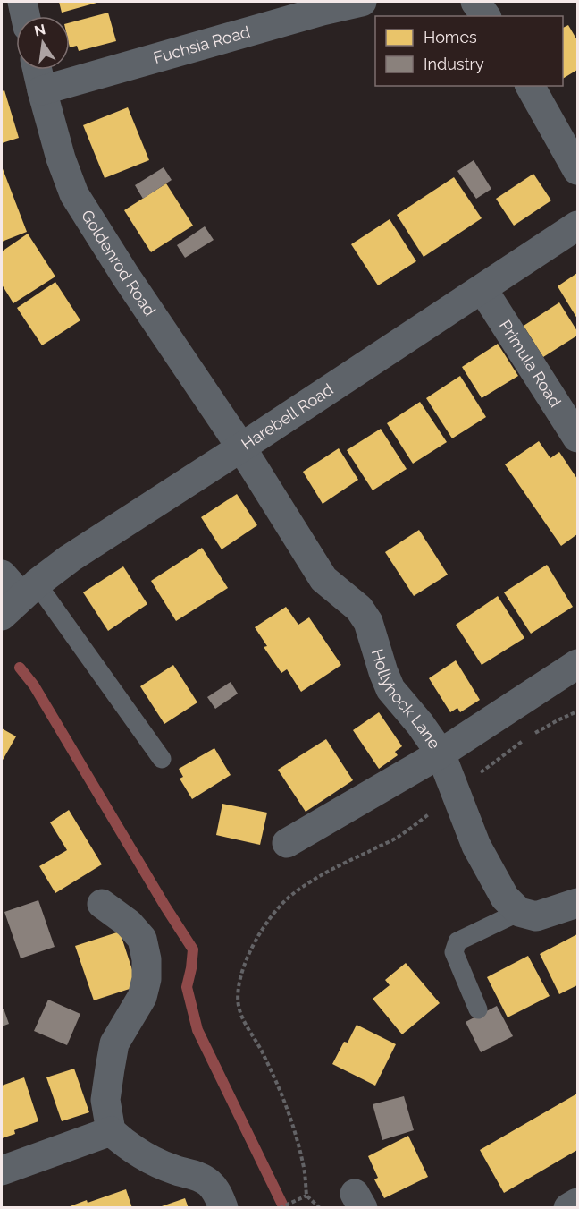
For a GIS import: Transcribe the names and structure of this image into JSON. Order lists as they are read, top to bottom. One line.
{"streets":{"street":["Fuchsia Road","Goldenrod Road","Primula Road","Harebell Road","Hollyhock Lane"]},"crossings":[["Fuchsia Road","Goldenrod Road"],["Goldenrod Road","Harebell Road"],["Goldenrod Road","Hollyhock Lane"],["Primula Road","Harebell Road"],["Harebell Road","Hollyhock Lane"]],"legend":["Homes","Industry"],"north":"top"}
